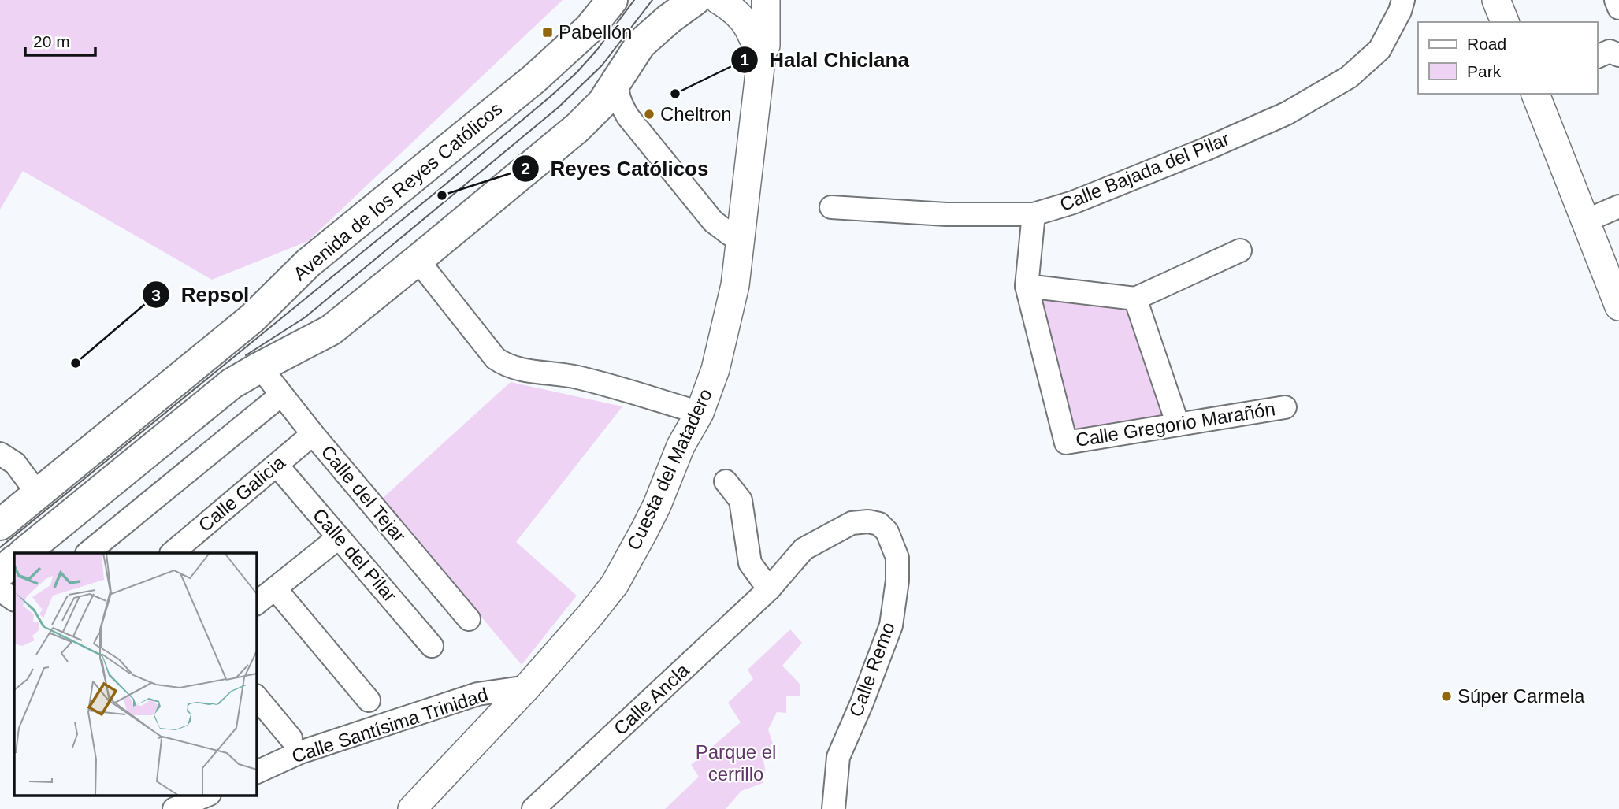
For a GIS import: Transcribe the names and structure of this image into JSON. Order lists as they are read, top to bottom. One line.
{"streets":{"main road":["Avenida de los Reyes Católicos"],"street":["Calle Bajada del Pilar","Calle Gregorio Marañón","Cuesta del Matadero","Calle Galicia","Calle del Tejar","Calle del Pilar","Calle Remo","Calle Ancla","Calle Santísima Trinidad"]},"crossings":[["Cuesta del Matadero","Calle Santísima Trinidad"],["Calle Galicia","Calle del Tejar"],["Calle Galicia","Calle del Pilar"],["Calle Remo","Calle Ancla"]],"parks":["Parque el cerrillo"],"places":{"transit":["Pabellón"],"other":["Halal Chiclana","Cheltron","Reyes Católicos","Repsol","Súper Carmela"]},"legend":["Road","Park"],"scale_bar":"20 m"}
